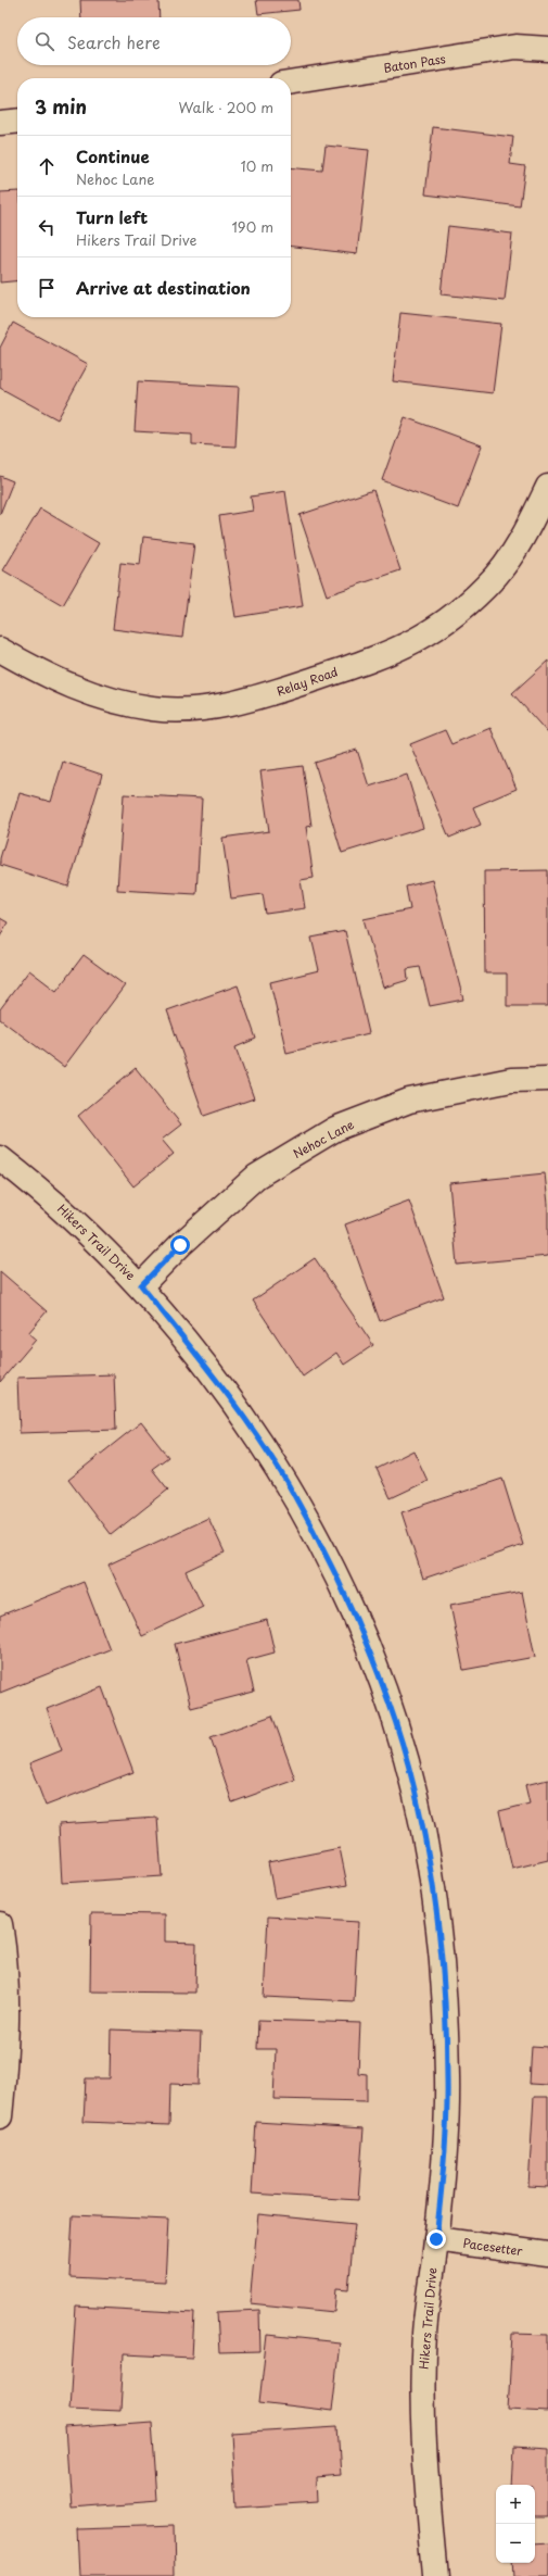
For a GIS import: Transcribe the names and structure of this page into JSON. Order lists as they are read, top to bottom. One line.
{"streets":{"street":["Baton Pass","Relay Road","Nehoc Lane","Hikers Trail Drive","Pacesetter"]},"crossings":[["Nehoc Lane","Hikers Trail Drive"],["Hikers Trail Drive","Pacesetter"]],"page":{"search":"Search here","heading":["3 min","Walk · 200 m"],"list":[["Continue","Nehoc Lane","10 m"],["Turn left","Hikers Trail Drive","190 m"],"Arrive at destination"],"map_buttons":["+","−"]}}
